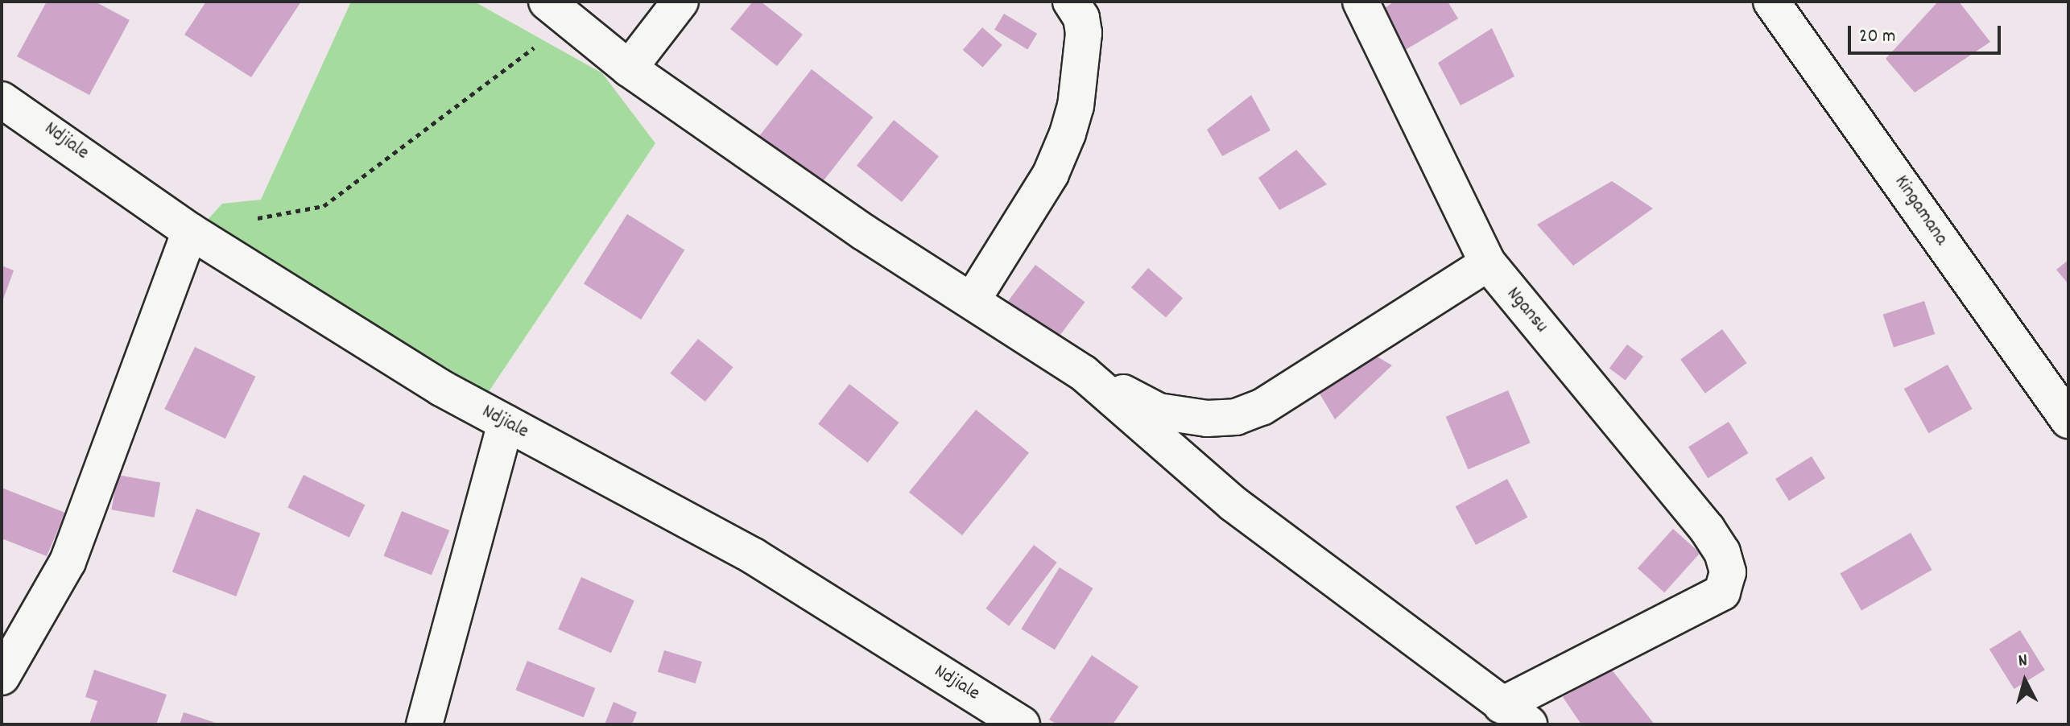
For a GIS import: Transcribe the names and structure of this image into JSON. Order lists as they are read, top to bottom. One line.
{"streets":{"street":["Ndjiale","Kingamana","Ngansu"]},"scale_bar":"20 m","north":"top"}
